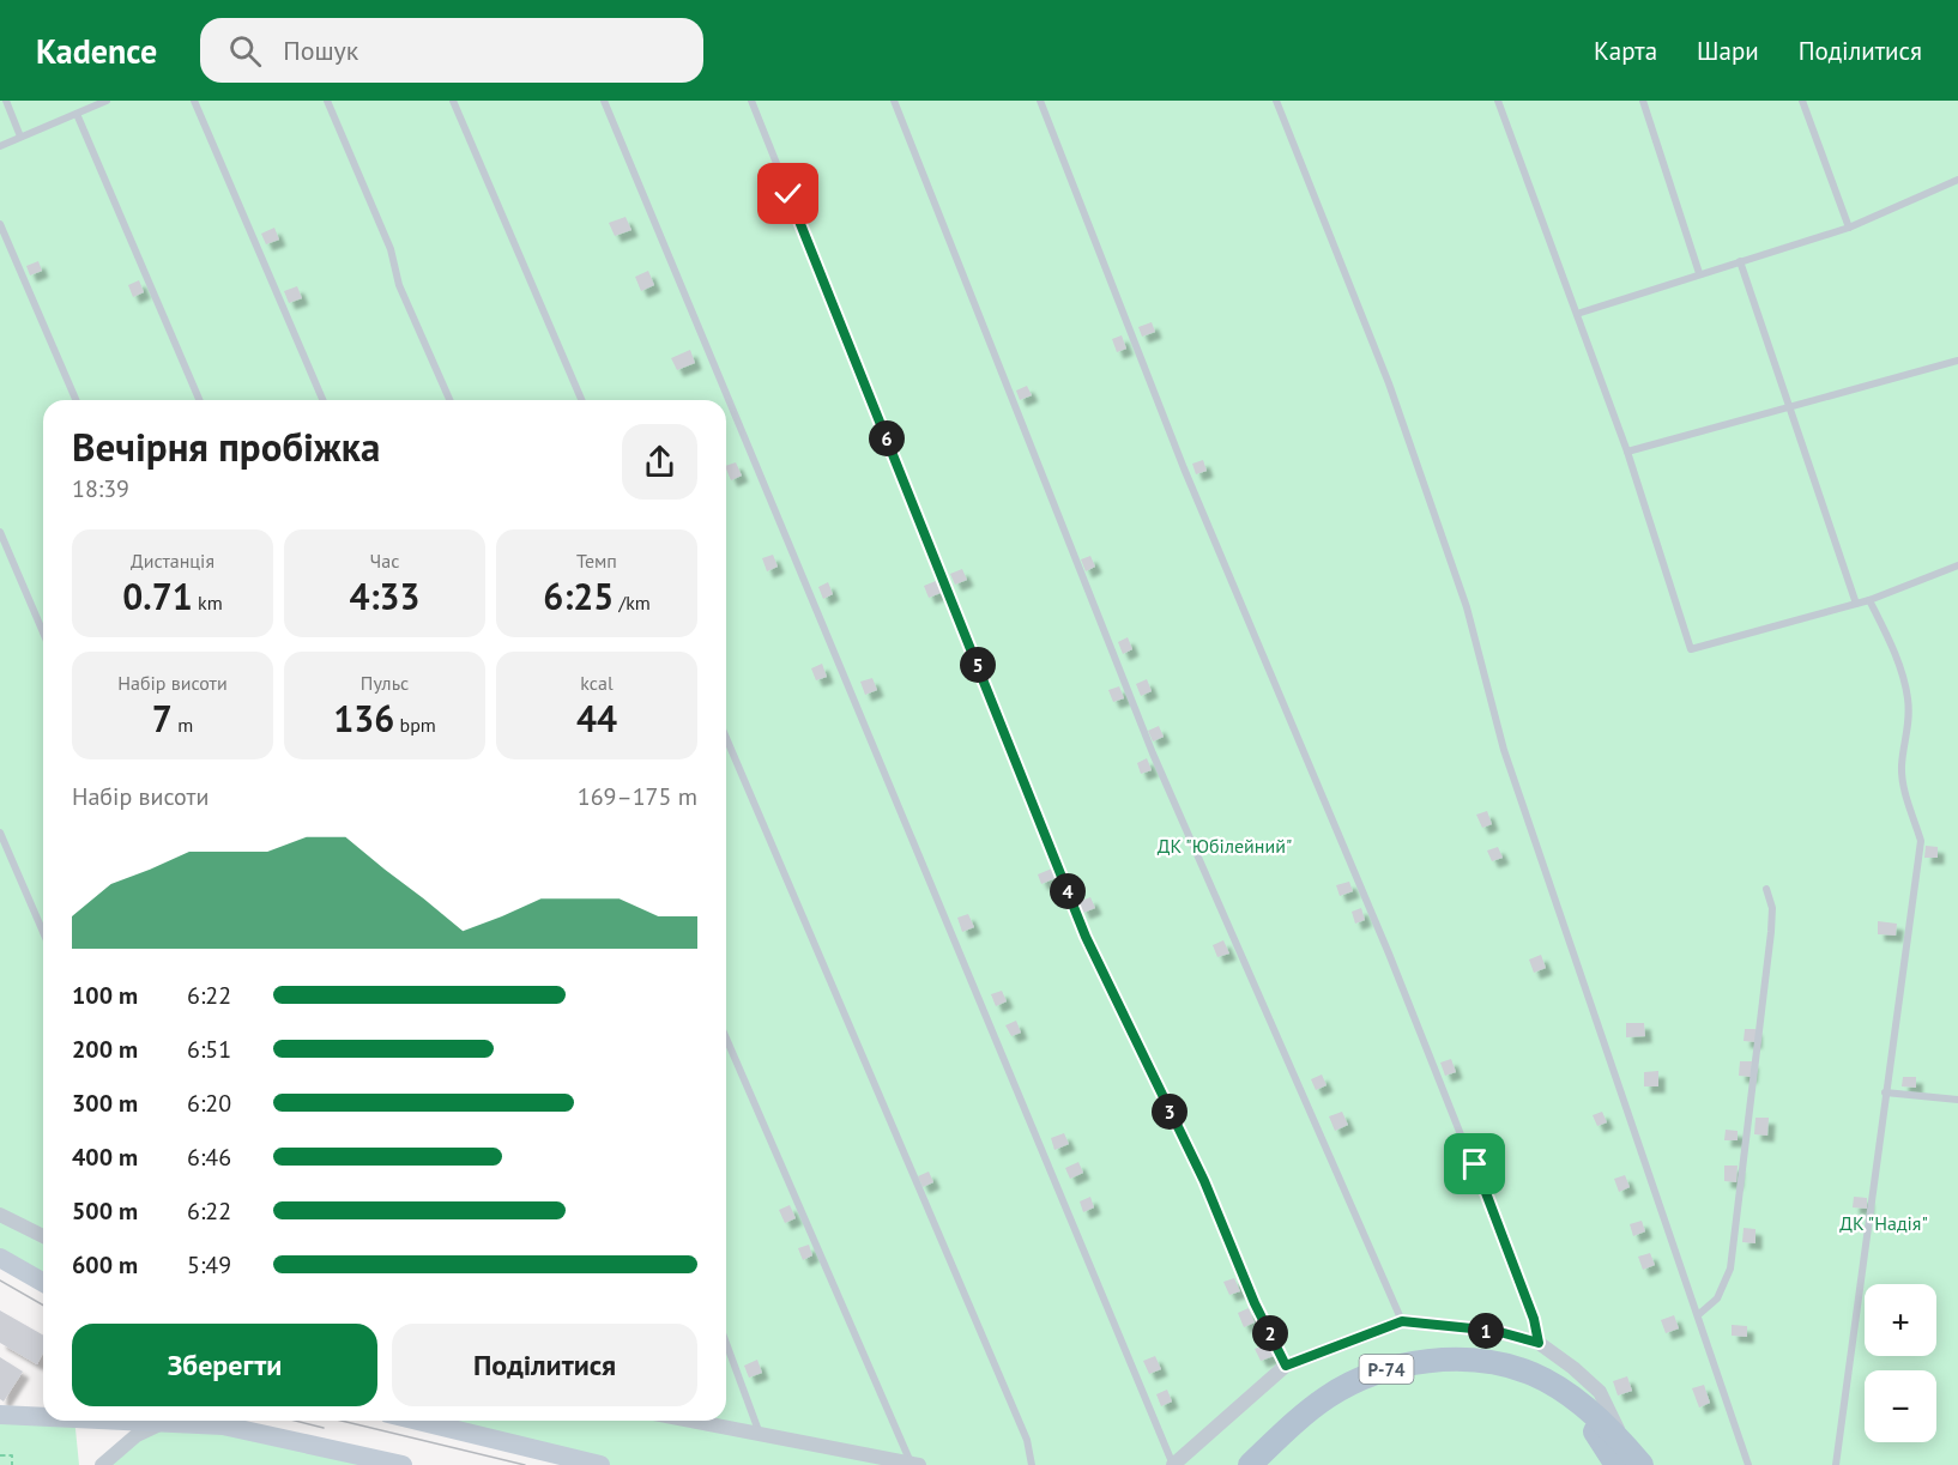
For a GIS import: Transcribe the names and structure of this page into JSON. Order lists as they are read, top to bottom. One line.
{"streets":{"main road":["Р-74"]},"parks":["ДК \"Юбілейний\"","ДК \"Надія\""],"page":{"header":"Kadence","search":"Пошук","nav":["Карта","Шари","Поділитися"],"heading":["Вечірня пробіжка","18:39"],"pins":["6","5","4","3","1","2"],"stats":[["Дистанція","0.71 km"],["Час","4:33"],["Темп","6:25 /km"],["Набір висоти","7 m"],["Пульс","136 bpm"],["kcal","44"]],"chart":["Набір висоти","169–175 m"],"list":[{"name":"100 m","note":"6:22"},{"name":"200 m","note":"6:51"},{"name":"300 m","note":"6:20"},{"name":"400 m","note":"6:46"},{"name":"500 m","note":"6:22"},{"name":"600 m","note":"5:49"}],"map_buttons":["+","−"],"buttons":["Зберегти","Поділитися"]}}
